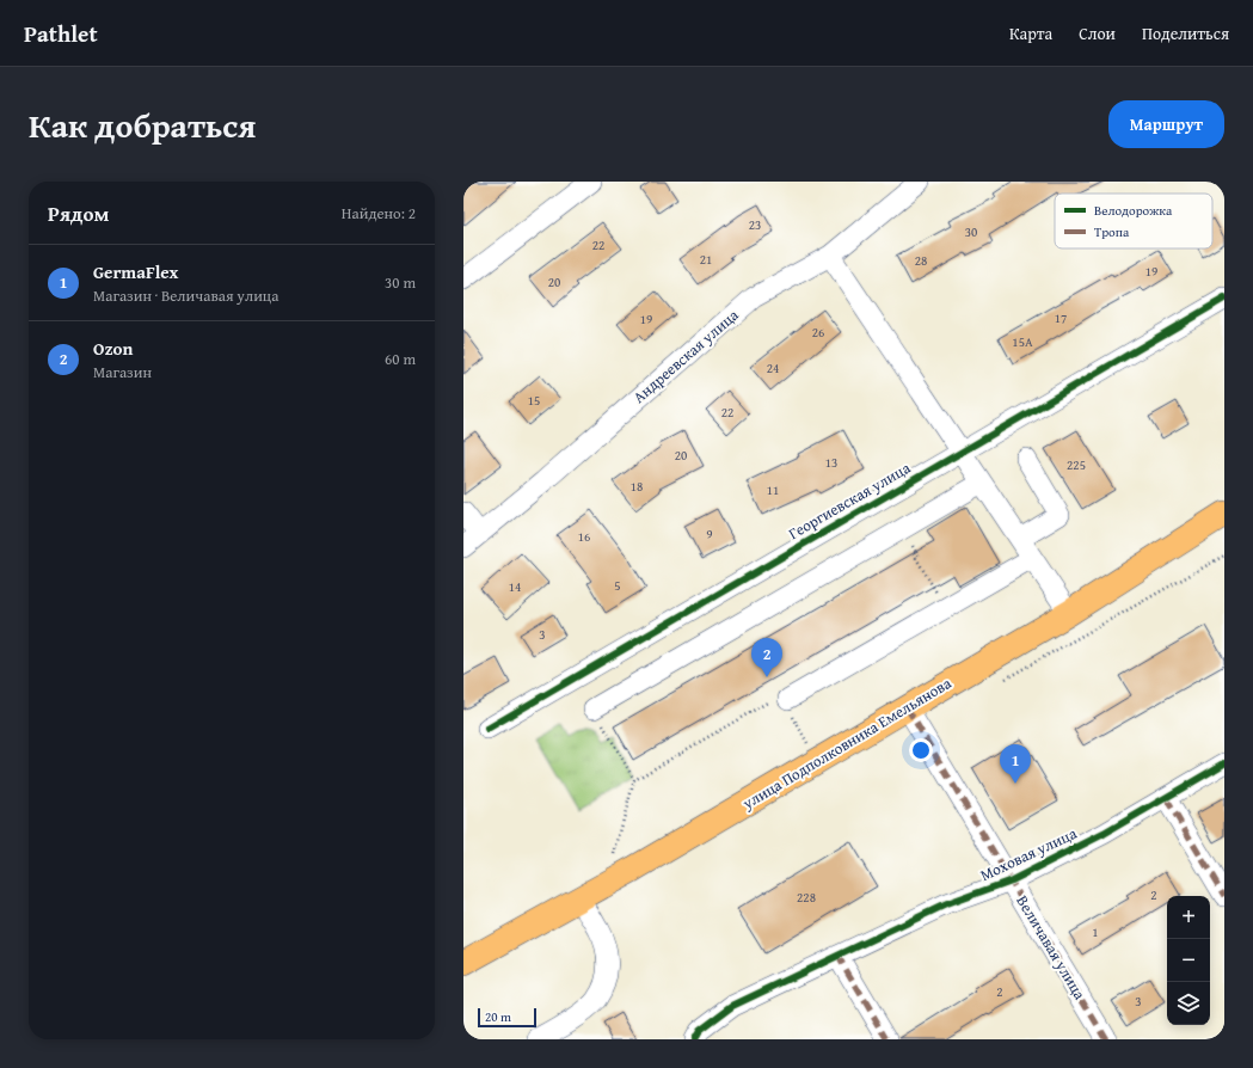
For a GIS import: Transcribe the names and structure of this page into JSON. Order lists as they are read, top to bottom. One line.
{"streets":{"main road":["улица Подполковника Емельянова"],"street":["Андреевская улица","Георгиевская улица","Моховая улица","Величавая улица"]},"crossings":[["улица Подполковника Емельянова","Величавая улица"],["Моховая улица","Величавая улица"]],"house_numbers":["23","30","22","21","28","19","20","17","19","26","15А","24","15","22","20","13","225","18","11","9","16","5","14","3","2","228","1","2","3"],"legend":["Велодорожка","Тропа"],"scale_bar":"20 m","page":{"header":"Pathlet","nav":["Карта","Слои","Поделиться"],"title":"Как добраться","buttons":"Маршрут","heading":["Рядом","Найдено: 2"],"list":[{"mark":"1","name":"GermaFlex","note":"Магазин · Величавая улица","value":"30 m"},{"mark":"2","name":"Ozon","note":"Магазин","value":"60 m"}],"pins":["2","1"],"map_buttons":["+","−"],"scale":"20 m"}}
